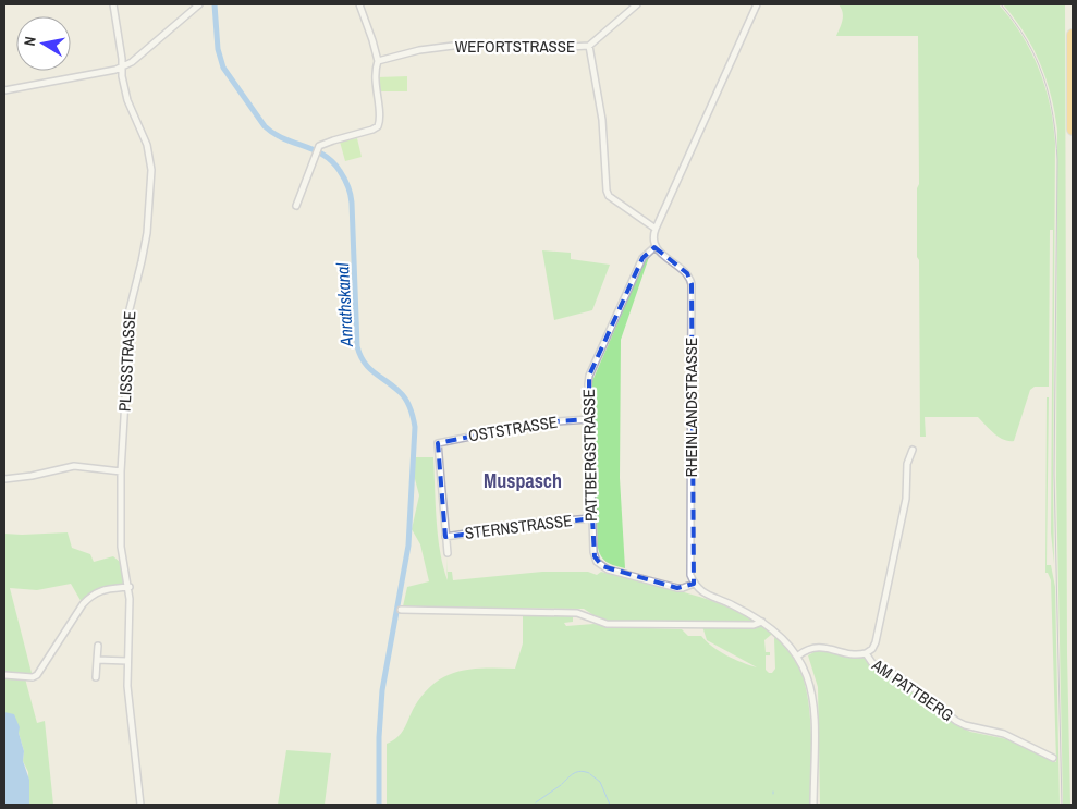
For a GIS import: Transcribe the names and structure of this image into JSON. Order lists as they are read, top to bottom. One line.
{"streets":{"street":["WEFORTSTRASSE","PLISSSTRASSE","RHEINLANDSTRASSE","OSTSTRASSE","PATTBERGSTRASSE","STERNSTRASSE","AM PATTBERG"]},"crossings":[["RHEINLANDSTRASSE","PATTBERGSTRASSE"],["OSTSTRASSE","PATTBERGSTRASSE"],["OSTSTRASSE","STERNSTRASSE"],["PATTBERGSTRASSE","STERNSTRASSE"]],"districts":["Muspasch"],"water":["Anrathskanal"],"north":"left"}
